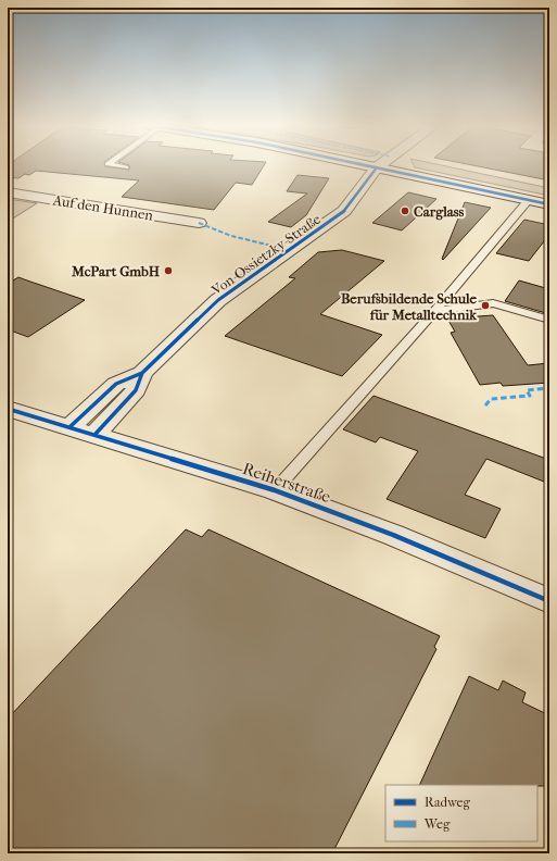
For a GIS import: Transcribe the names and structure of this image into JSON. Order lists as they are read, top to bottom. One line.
{"streets":{"street":["Auf den Hunnen","Von-Ossietzky-Straße","Reiherstraße"]},"crossings":[["Von-Ossietzky-Straße","Reiherstraße"]],"places":["Carglass","McPart GmbH","Berufsbildende Schule für Metalltechnik"],"legend":["Radweg","Weg"]}
